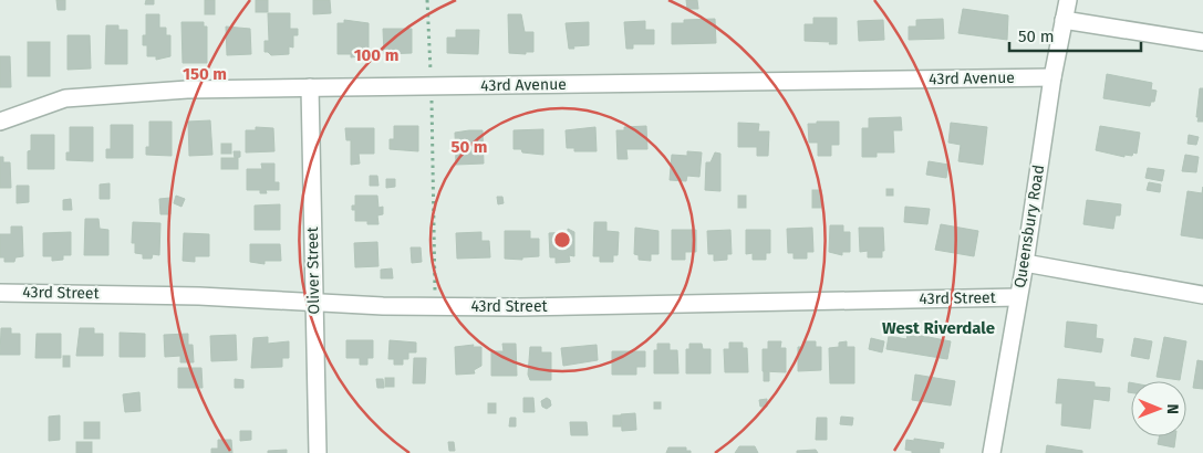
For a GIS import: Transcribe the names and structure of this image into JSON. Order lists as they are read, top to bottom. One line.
{"streets":{"street":["43rd Avenue","Queensbury Road","Oliver Street","43rd Street"]},"crossings":[["43rd Avenue","Queensbury Road"],["43rd Avenue","Oliver Street"],["Queensbury Road","43rd Street"],["Oliver Street","43rd Street"]],"districts":["West Riverdale"],"scale_bar":"50 m","north":"right","rings":["100 m","150 m","50 m"]}
